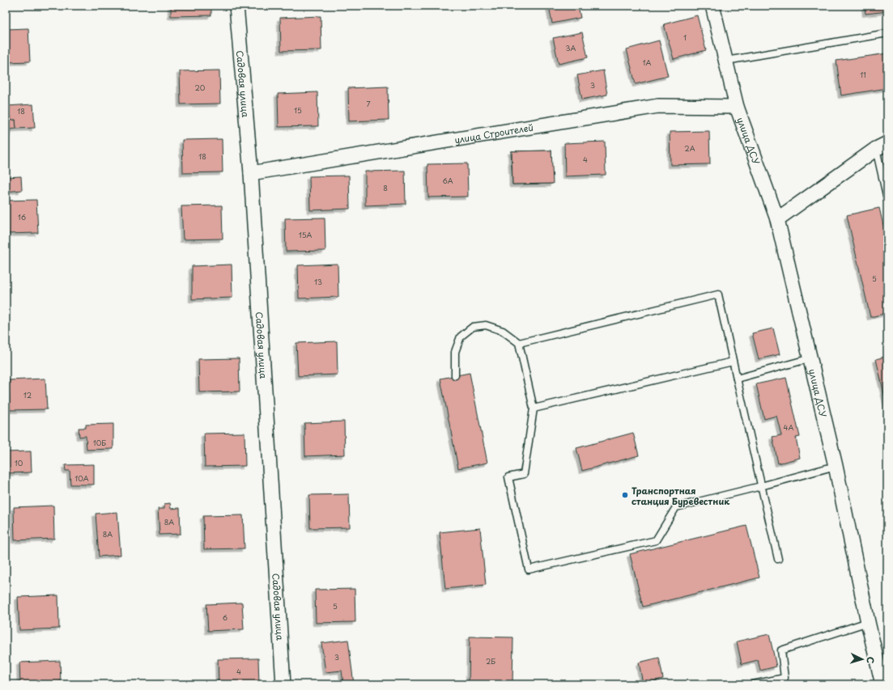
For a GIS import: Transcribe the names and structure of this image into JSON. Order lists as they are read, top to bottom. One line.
{"streets":{"street":["Садовая улица","улица Строителей","улица ДСУ"]},"crossings":[["Садовая улица","улица Строителей"],["улица Строителей","улица ДСУ"]],"places":["Транспортная станция Буревестник"],"house_numbers":["1","3А","1А","11","3","20","7","15","18","2А","18","4","6А","8","16","15А","5","13","12","4А","10Б","10","10А","8А","8А","5","6","3","2Б","4"],"north":"right"}
